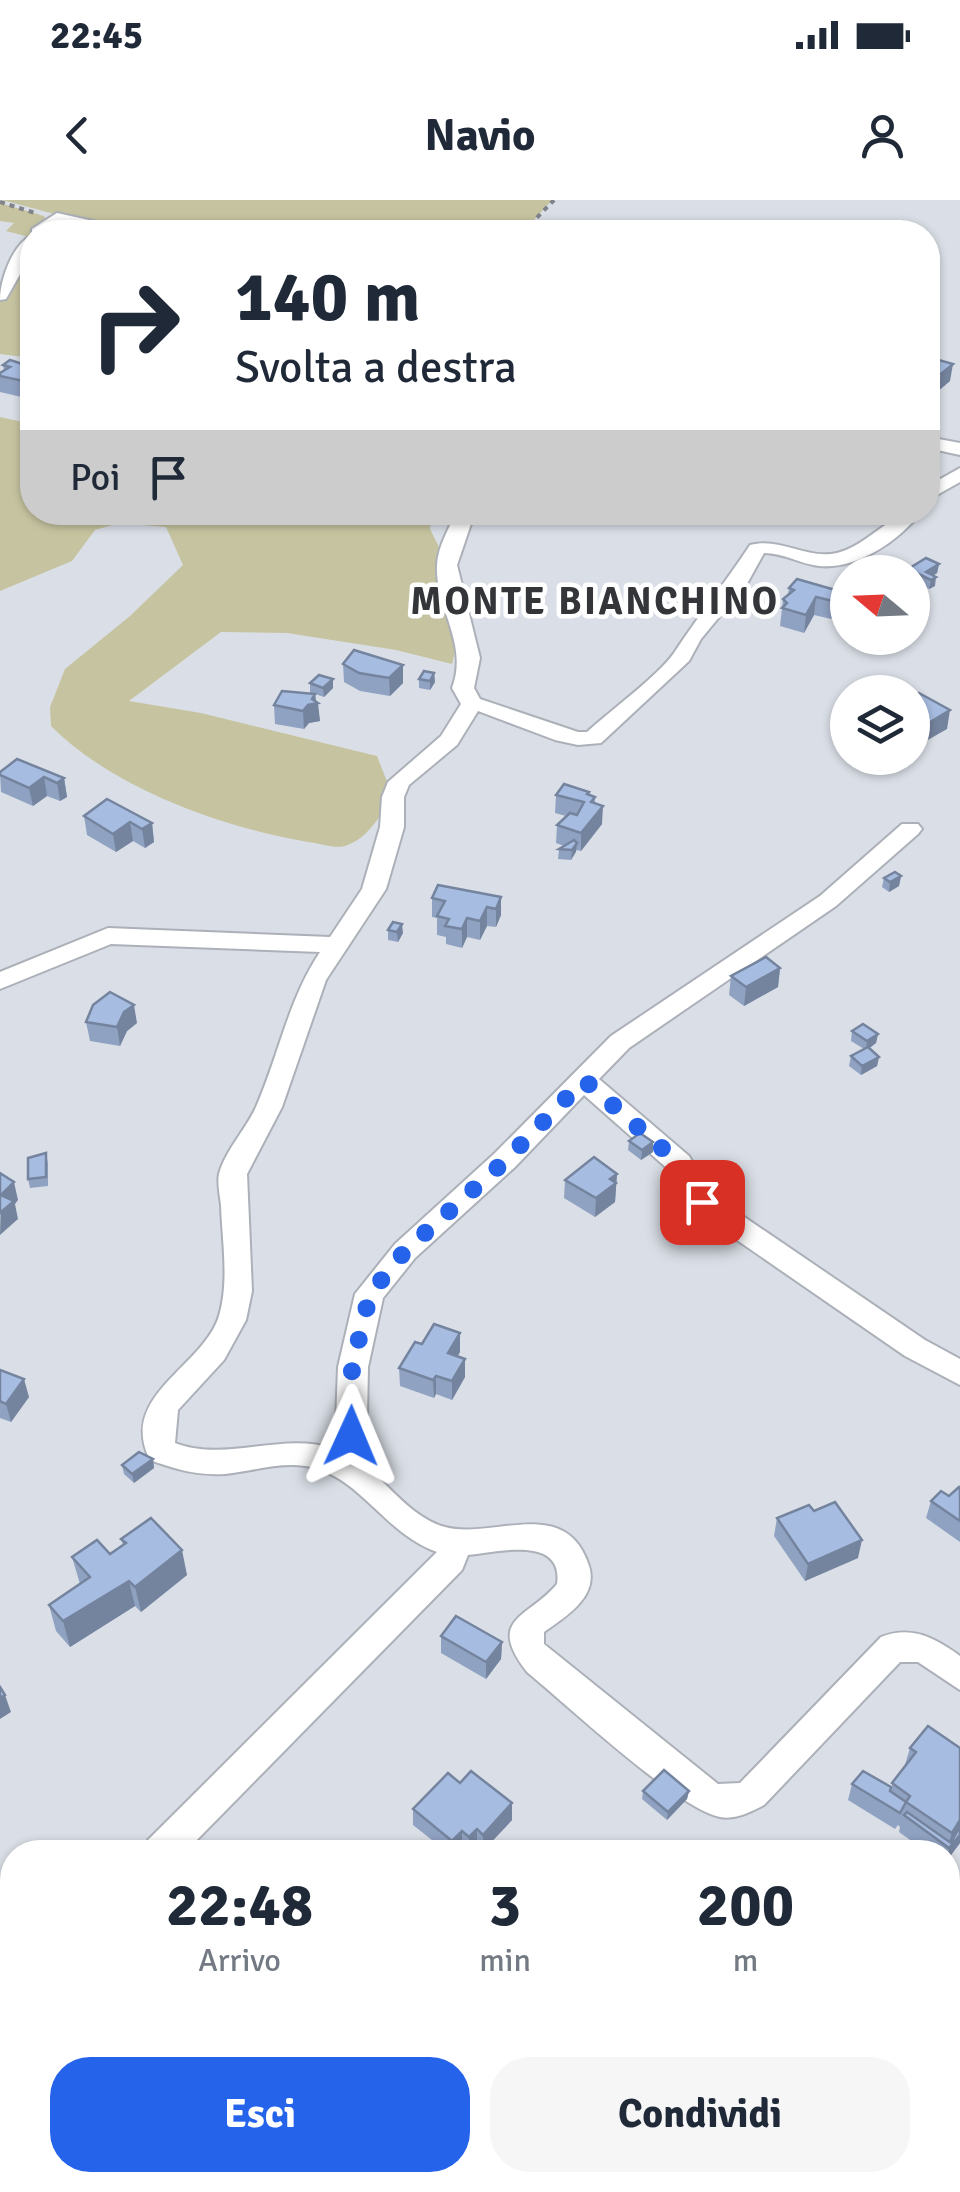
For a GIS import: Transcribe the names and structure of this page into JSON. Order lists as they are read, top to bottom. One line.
{"districts":["MONTE BIANCHINO"],"north":"left","page":{"status":"22:45","header":"Navio","turn":["140 m","Svolta a destra"],"then":"Poi","eta":["22:48","Arrivo","3","min","200","m"],"buttons":["Esci","Condividi"]}}
